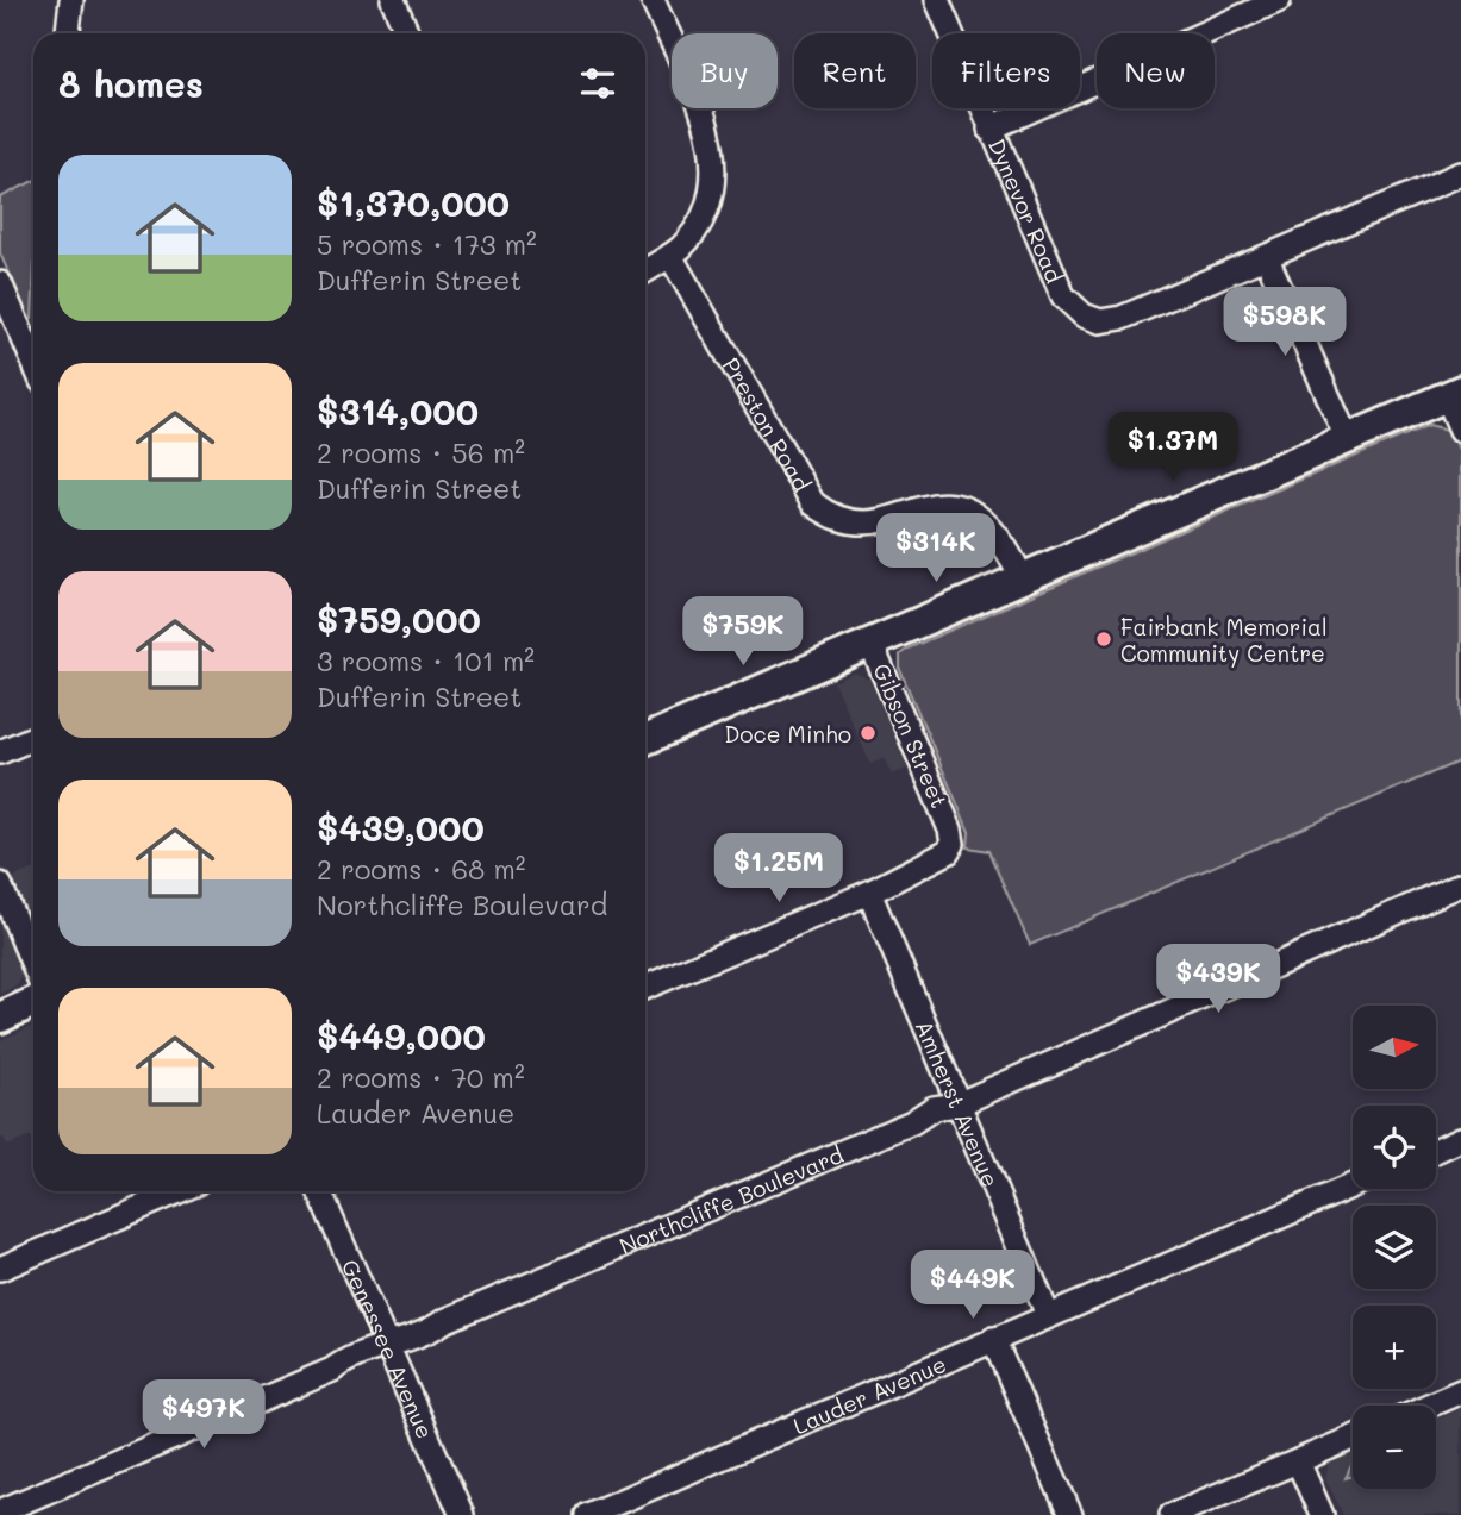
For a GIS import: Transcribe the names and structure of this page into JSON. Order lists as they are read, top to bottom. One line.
{"streets":{"street":["Dynevor Road","Preston Road","Gibson Street","Amherst Avenue","Northcliffe Boulevard","Genessee Avenue","Lauder Avenue"]},"crossings":[["Gibson Street","Amherst Avenue"],["Amherst Avenue","Northcliffe Boulevard"],["Amherst Avenue","Lauder Avenue"],["Northcliffe Boulevard","Genessee Avenue"]],"places":["Fairbank Memorial Community Centre","Doce Minho"],"north":"right","page":{"chip":["Buy","Rent","Filters","New"],"heading":"8 homes","list":[{"name":"$1,370,000","note":"5 rooms · 173 m² · Dufferin Street"},{"name":"$314,000","note":"2 rooms · 56 m² · Dufferin Street"},{"name":"$759,000","note":"3 rooms · 101 m² · Dufferin Street"},{"name":"$439,000","note":"2 rooms · 68 m² · Northcliffe Boulevard"},{"name":"$449,000","note":"2 rooms · 70 m² · Lauder Avenue"}],"price":["$598K","$1.37M","$314K","$759K","$1.25M","$439K","$449K","$497K"],"map_buttons":["+","−"]}}
